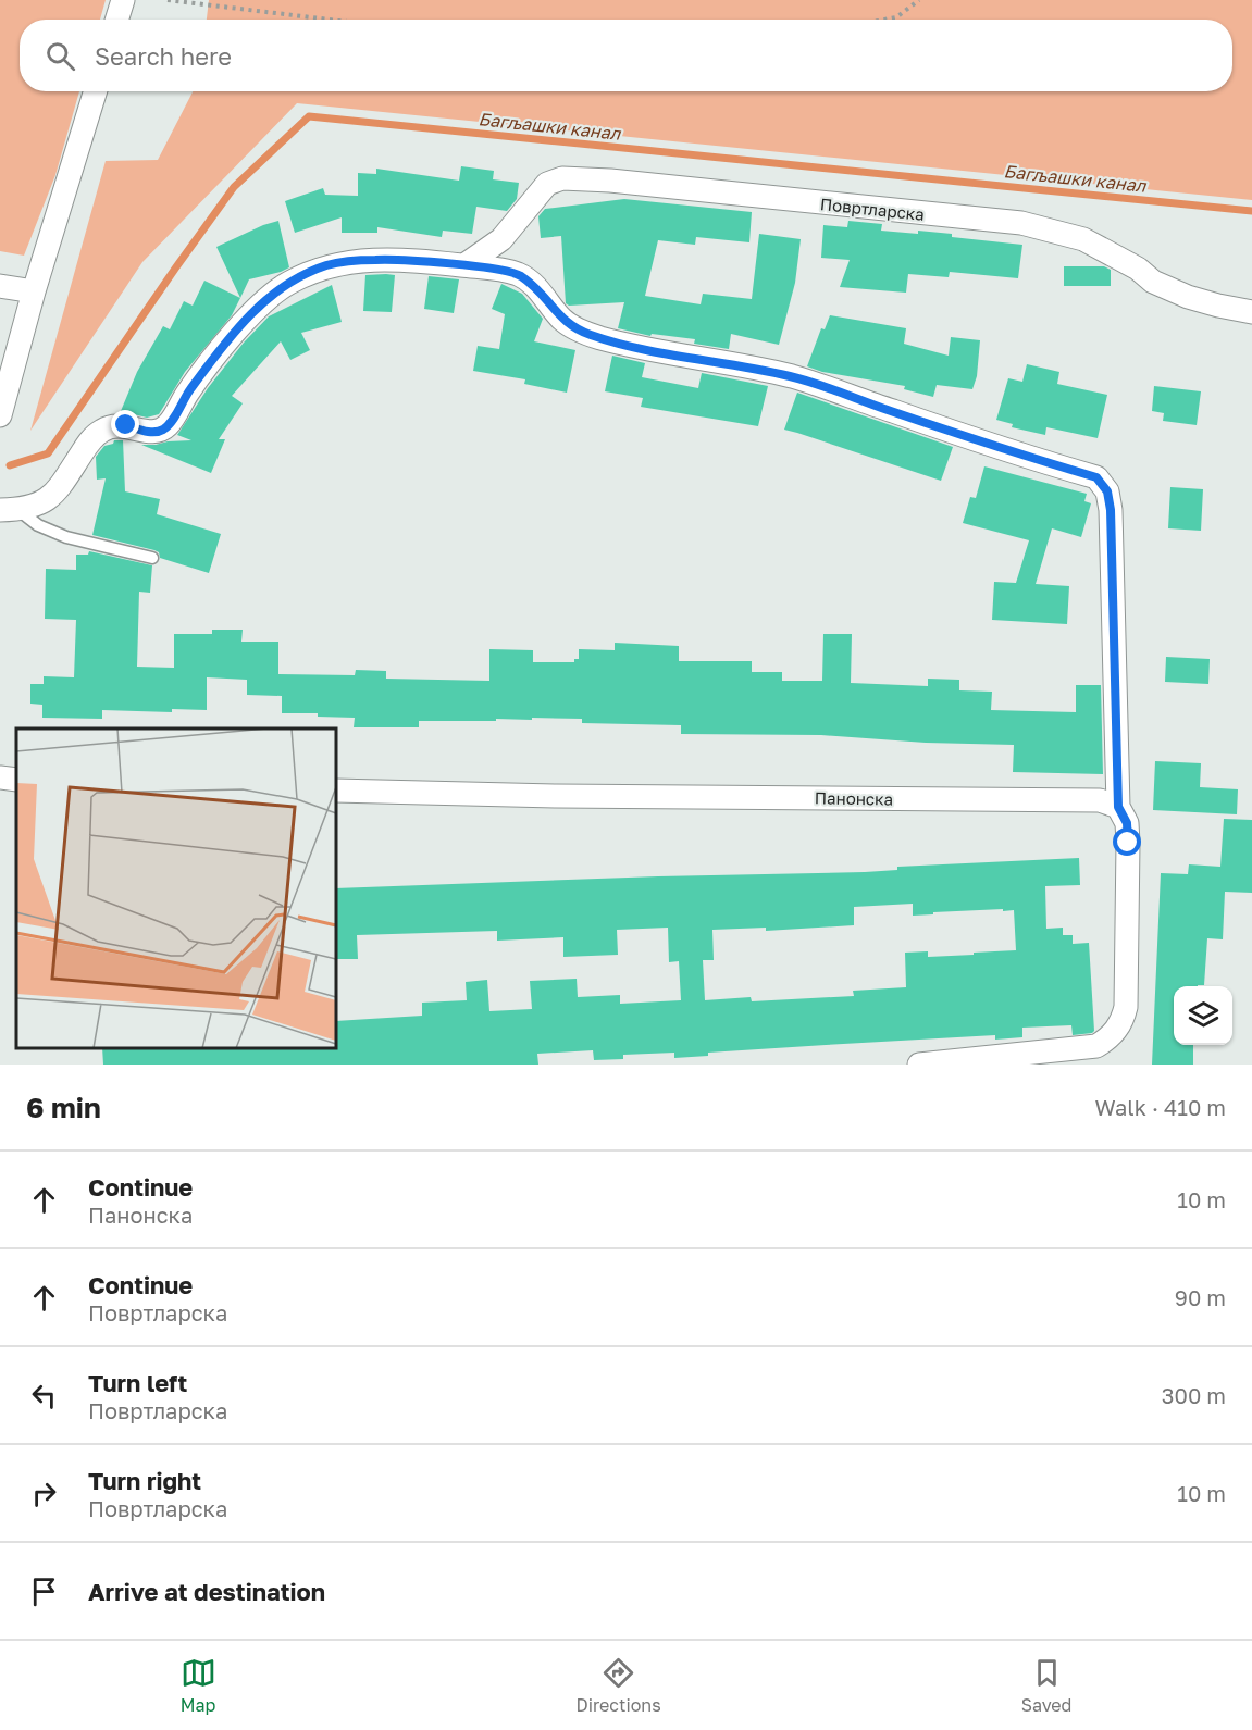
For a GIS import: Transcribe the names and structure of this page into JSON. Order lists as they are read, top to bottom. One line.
{"streets":{"street":["Повртларска","Панонска"]},"water":["Багљашки канал"],"page":{"search":"Search here","heading":["6 min","Walk · 410 m"],"list":[["Continue","Панонска","10 m"],["Continue","Повртларска","90 m"],["Turn left","Повртларска","300 m"],["Turn right","Повртларска","10 m"],"Arrive at destination"],"nav":["Map","Directions","Saved"]}}
